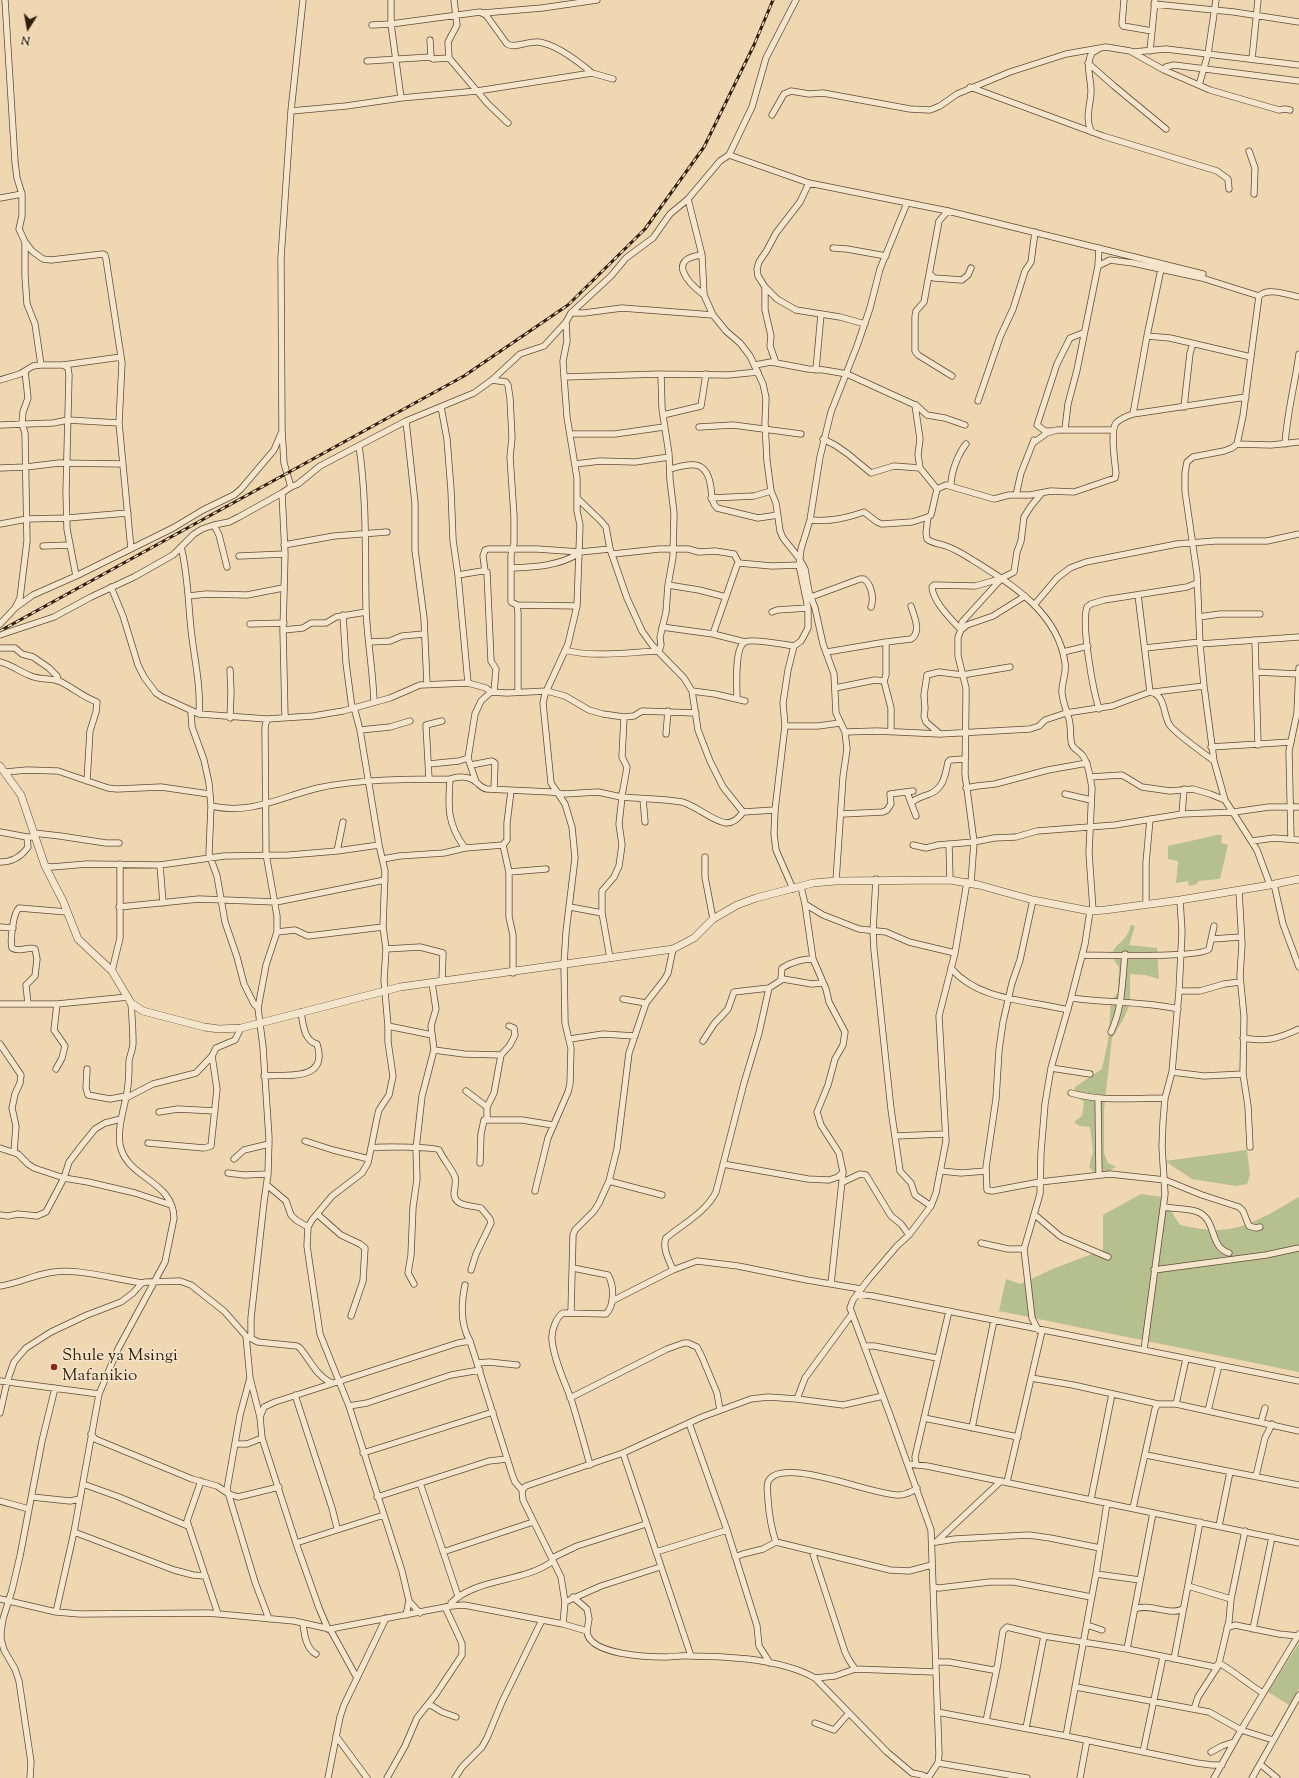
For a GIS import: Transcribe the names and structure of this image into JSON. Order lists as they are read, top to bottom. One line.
{"places":["Shule ya Msingi Mafanikio"],"north":"bottom"}
